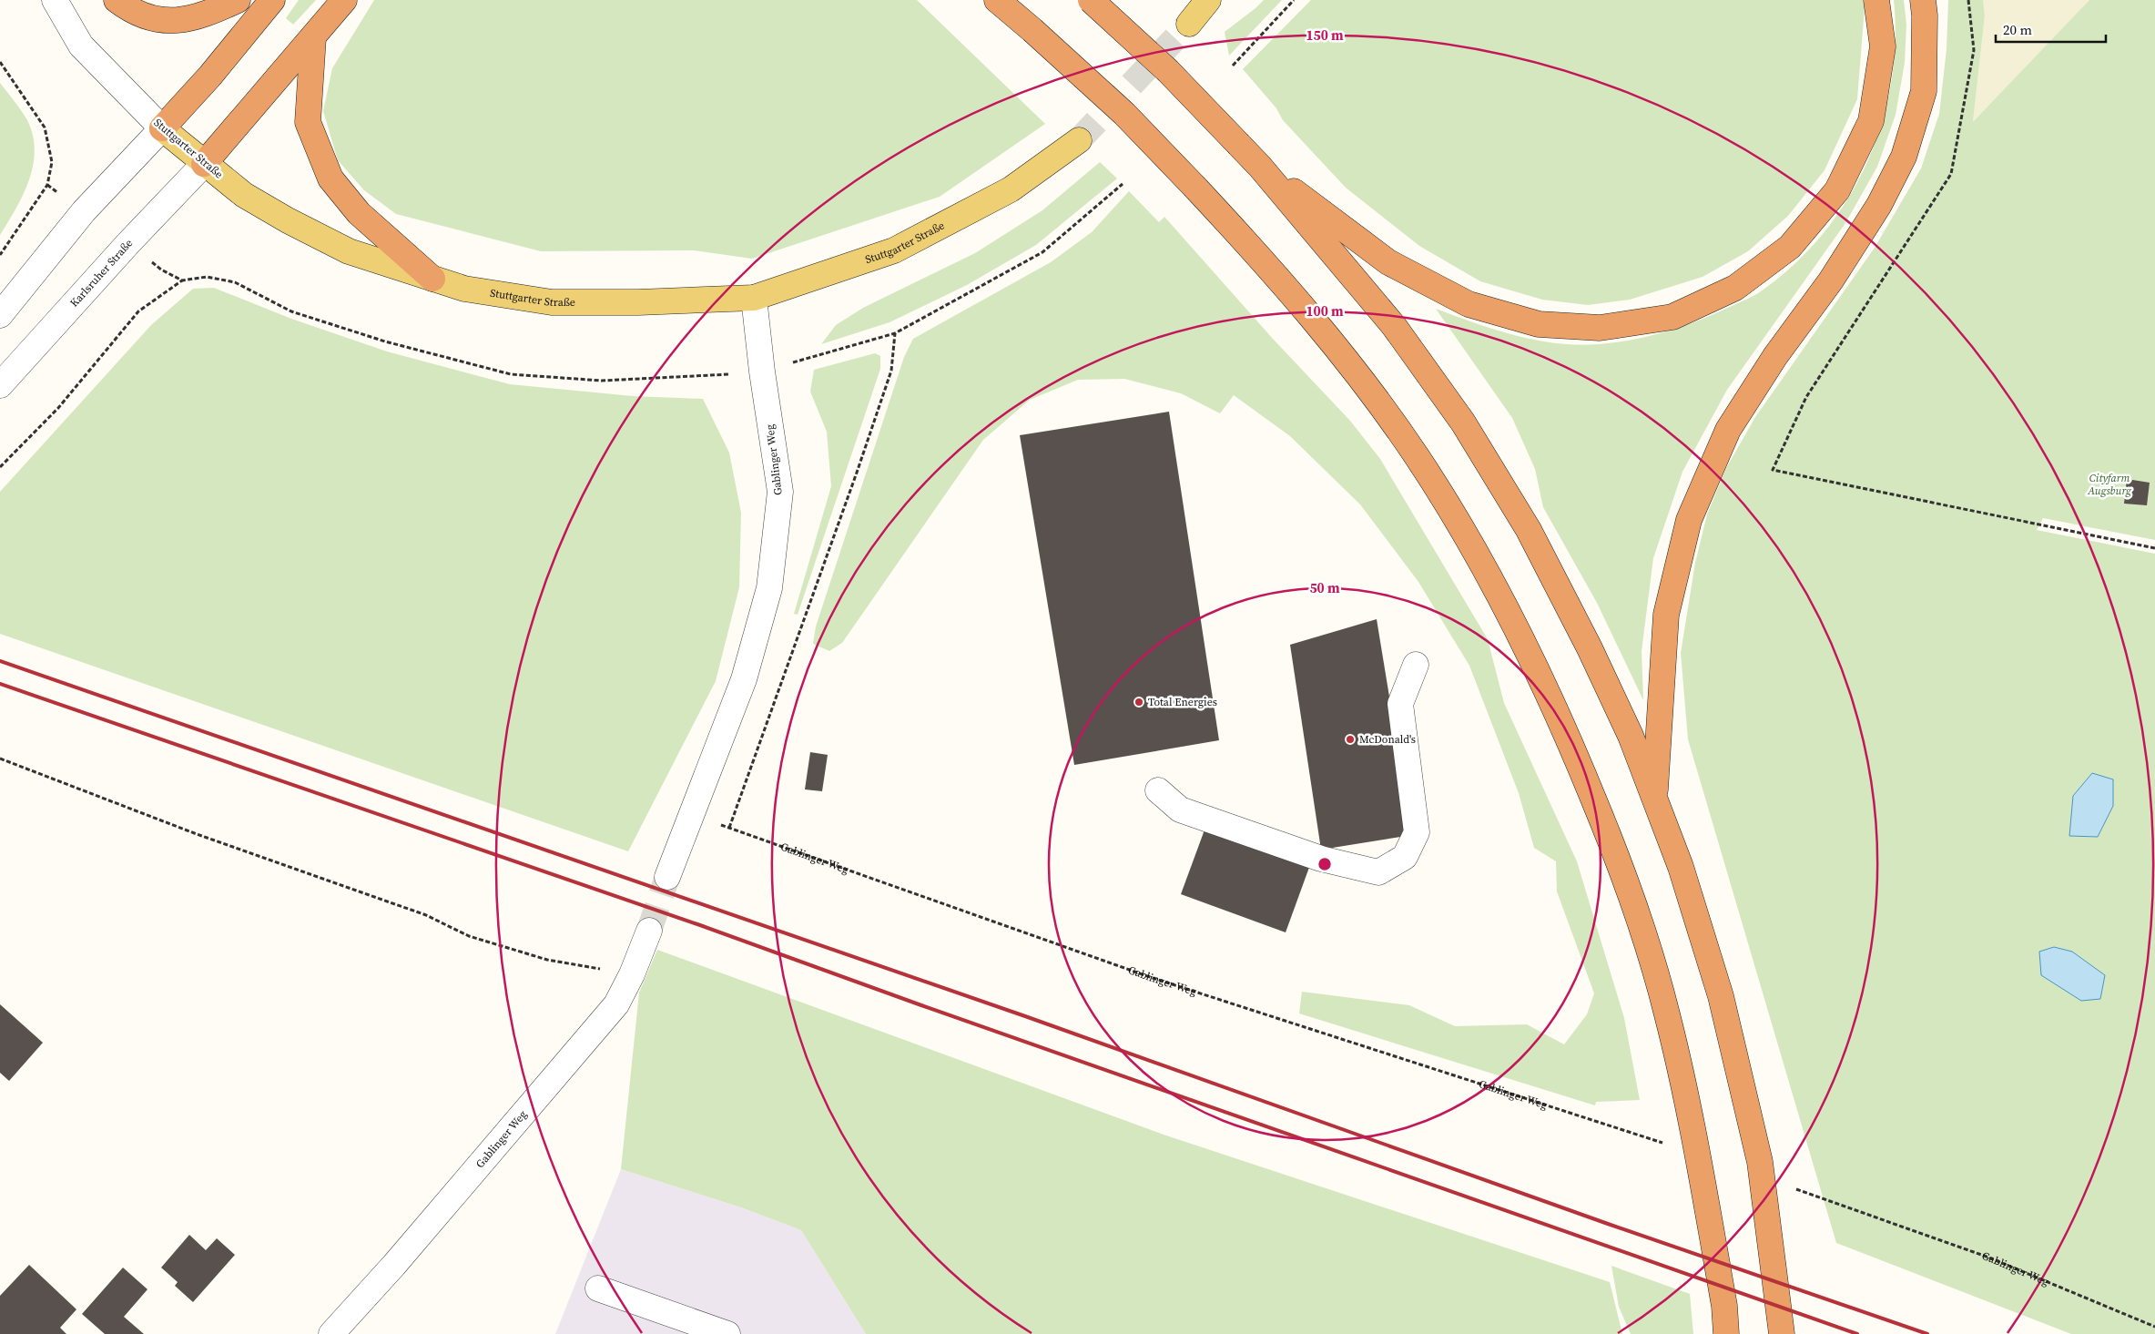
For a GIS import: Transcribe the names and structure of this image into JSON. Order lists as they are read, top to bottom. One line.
{"streets":{"main road":["Stuttgarter Straße"],"street":["Karlsruher Straße","Gablinger Weg"]},"crossings":[["Stuttgarter Straße","Karlsruher Straße"],["Stuttgarter Straße","Gablinger Weg"]],"parks":["Cityfarm Augsburg"],"places":["Total Energies","McDonald's"],"scale_bar":"20 m","rings":["150 m","100 m","50 m"]}
